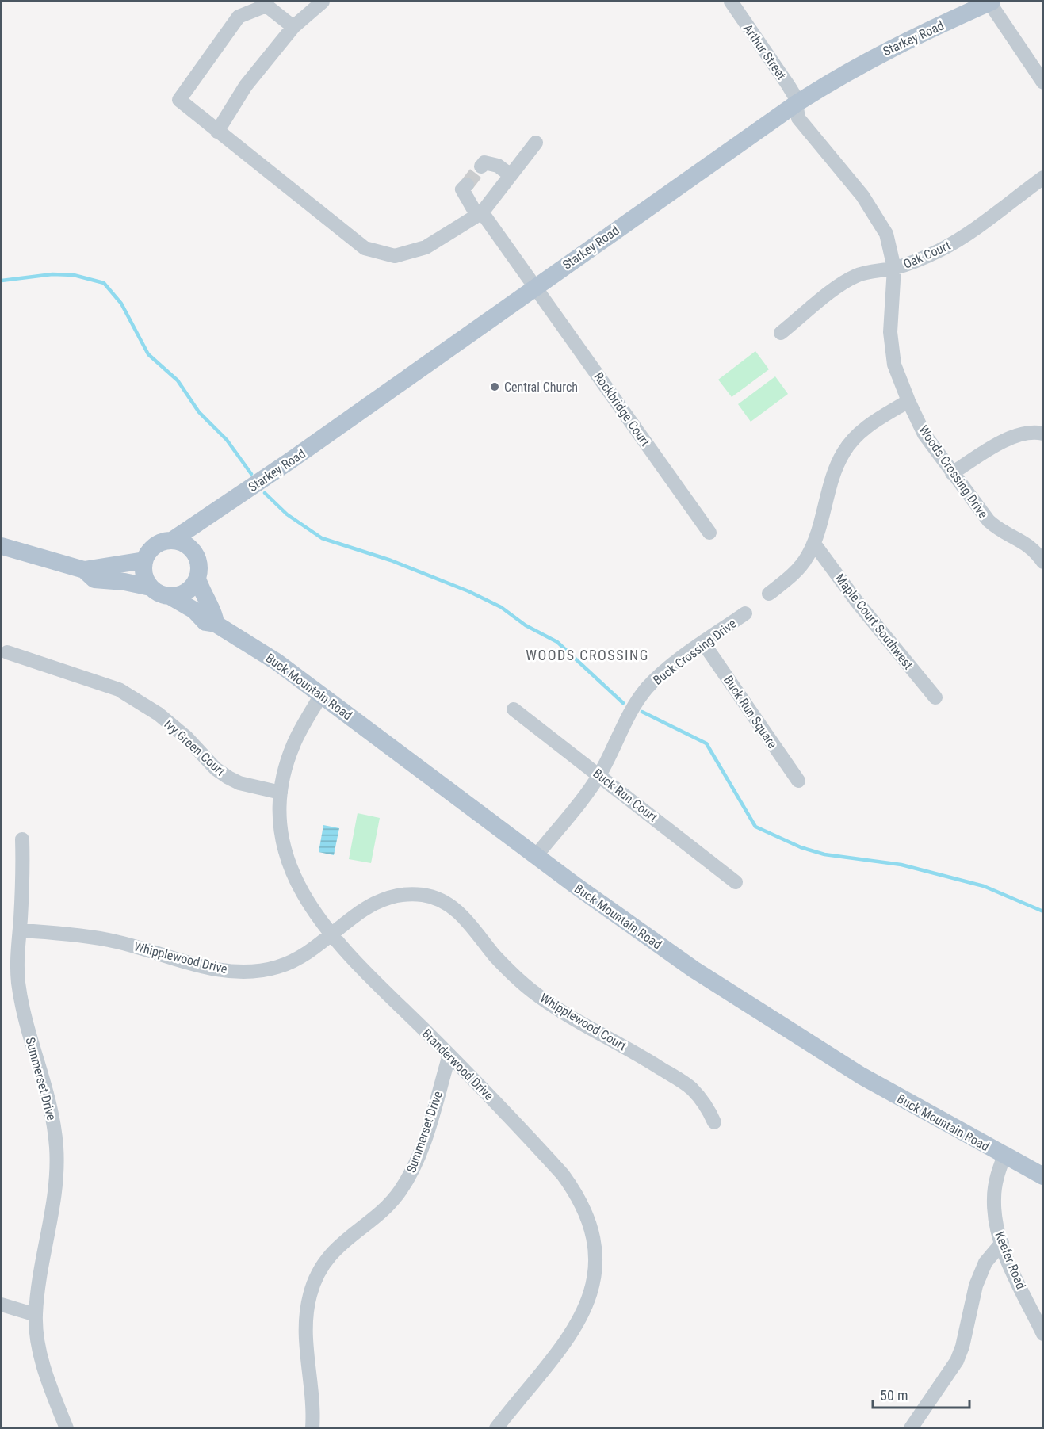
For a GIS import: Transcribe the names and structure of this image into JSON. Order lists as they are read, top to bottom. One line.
{"streets":{"main road":["Starkey Road","Buck Mountain Road"],"street":["Arthur Street","Oak Court","Rockbridge Court","Woods Crossing Drive","Maple Court Southwest","Buck Crossing Drive","Buck Run Square","Ivy Green Court","Buck Run Court","Whipplewood Drive","Whipplewood Court","Branderwood Drive","Summerset Drive","Keefer Road"]},"crossings":[["Starkey Road","Arthur Street"],["Starkey Road","Rockbridge Court"],["Starkey Road","Woods Crossing Drive"],["Starkey Road","Buck Mountain Road"],["Arthur Street","Woods Crossing Drive"],["Oak Court","Woods Crossing Drive"],["Buck Crossing Drive","Buck Mountain Road"],["Buck Crossing Drive","Buck Run Square"],["Buck Crossing Drive","Buck Run Court"],["Buck Mountain Road","Branderwood Drive"],["Buck Mountain Road","Keefer Road"],["Ivy Green Court","Branderwood Drive"],["Whipplewood Drive","Whipplewood Court"],["Whipplewood Drive","Branderwood Drive"],["Whipplewood Drive","Summerset Drive"],["Whipplewood Court","Branderwood Drive"],["Branderwood Drive","Summerset Drive"]],"districts":["WOODS CROSSING"],"places":["Central Church"],"scale_bar":"50 m"}
